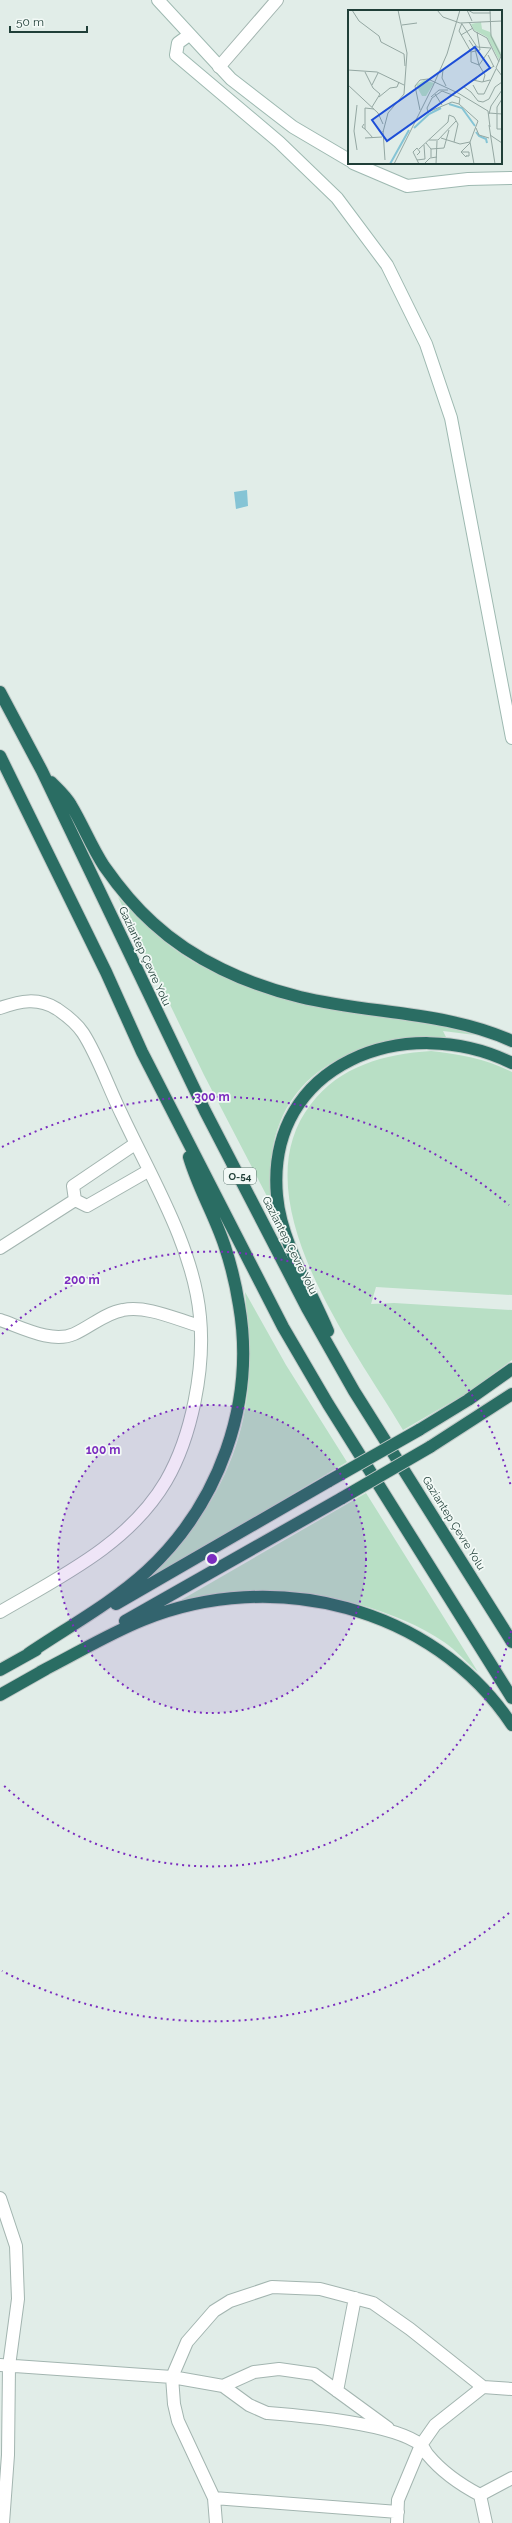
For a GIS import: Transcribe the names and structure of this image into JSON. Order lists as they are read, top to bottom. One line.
{"streets":{"highway":["Gaziantep Çevre Yolu","O-54"]},"scale_bar":"50 m","rings":["300 m","200 m","100 m"]}
